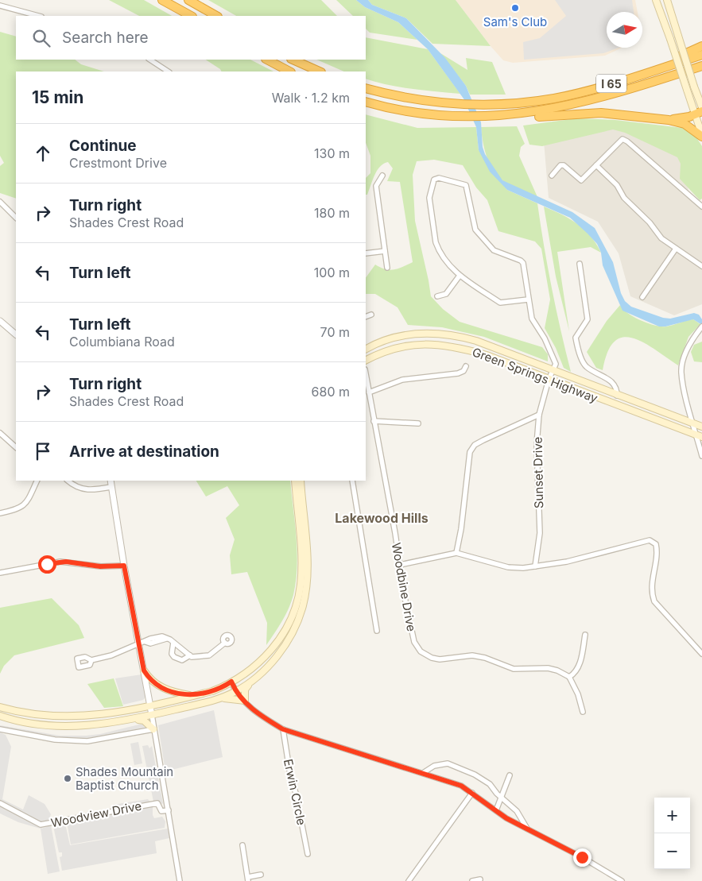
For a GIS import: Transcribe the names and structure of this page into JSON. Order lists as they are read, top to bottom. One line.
{"streets":{"highway":["I 65"],"main road":["Green Springs Highway"],"street":["Sunset Drive","Woodbine Drive","Erwin Circle","Woodview Drive"]},"crossings":[["Green Springs Highway","Sunset Drive"]],"districts":["Lakewood Hills"],"places":["Sam's Club","Shades Mountain Baptist Church"],"north":"right","page":{"search":"Search here","heading":["15 min","Walk · 1.2 km"],"list":[["Continue","Crestmont Drive","130 m"],["Turn right","Shades Crest Road","180 m"],["Turn left","100 m"],["Turn left","Columbiana Road","70 m"],["Turn right","Shades Crest Road","680 m"],"Arrive at destination"],"map_buttons":["+","−"]}}
